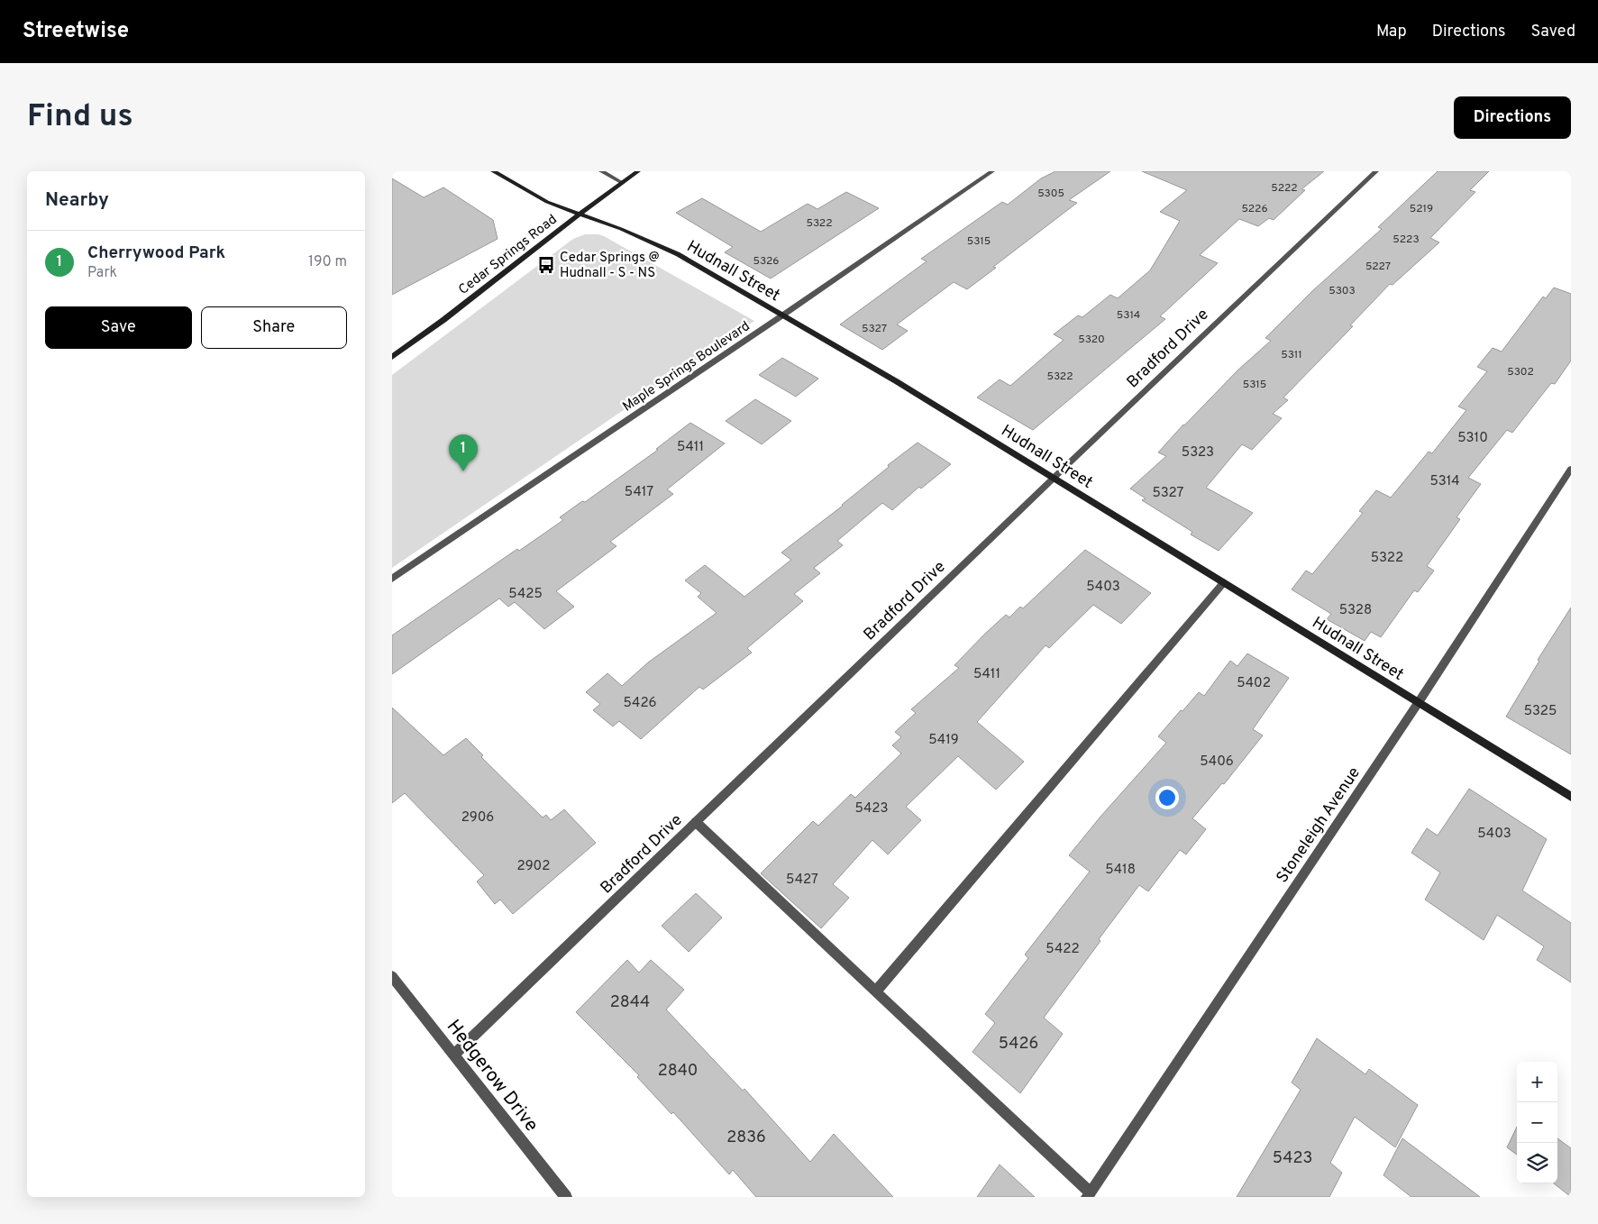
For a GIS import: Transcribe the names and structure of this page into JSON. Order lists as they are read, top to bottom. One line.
{"streets":{"street":["Cedar Springs Road","Hudnall Street","Bradford Drive","Maple Springs Boulevard","Stoneleigh Avenue","Hedgerow Drive"]},"crossings":[["Cedar Springs Road","Hudnall Street"],["Hudnall Street","Bradford Drive"],["Hudnall Street","Maple Springs Boulevard"],["Hudnall Street","Stoneleigh Avenue"],["Bradford Drive","Hedgerow Drive"]],"places":{"bus stop":["Cedar Springs @ Hudnall - S - NS"]},"house_numbers":["5222","5305","5226","5219","5322","5223","5315","5326","5227","5303","5314","5327","5320","5311","5302","5322","5315","5310","5411","5323","5314","5417","5327","5322","5403","5425","5328","5411","5402","5426","5325","5419","5406","5423","2906","5403","2902","5418","5427","5422","2844","5426","2840","2836","5423"],"page":{"header":"Streetwise","nav":["Map","Directions","Saved"],"buttons":["Directions",["Save","Share"]],"title":"Find us","heading":"Nearby","list":[{"mark":"1","name":"Cherrywood Park","note":"Park","value":"190 m"}],"pins":"1","map_buttons":["+","−"]}}
